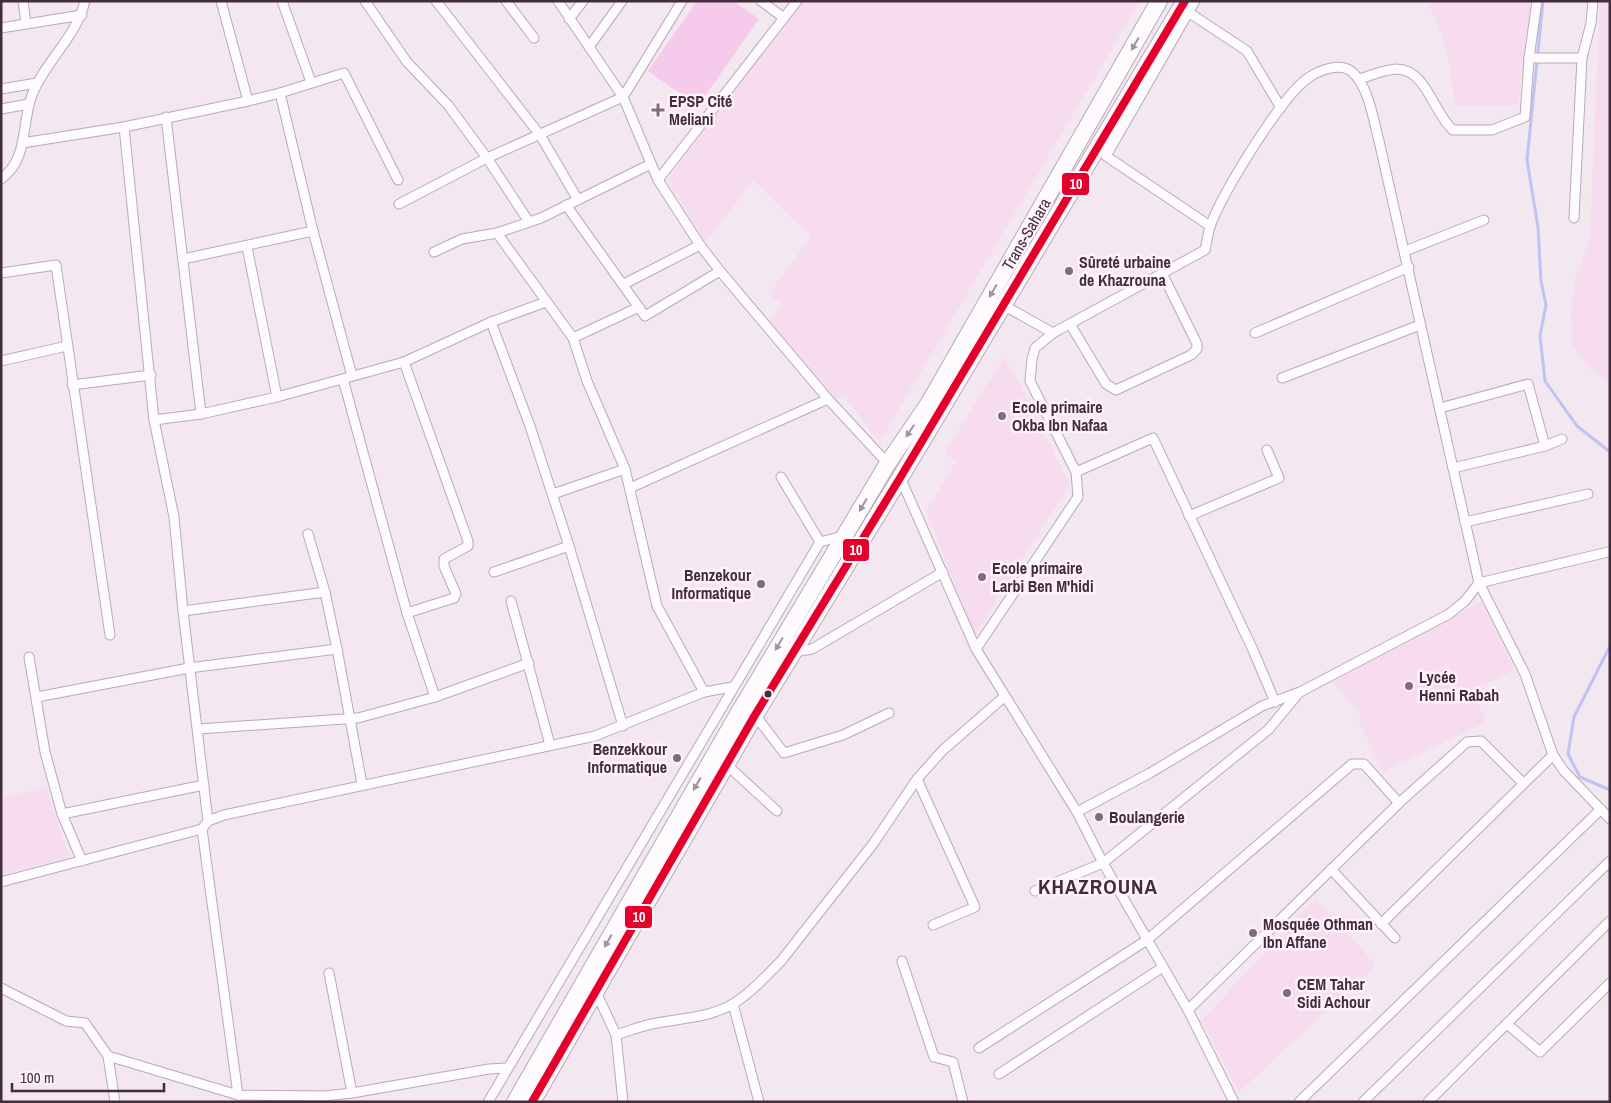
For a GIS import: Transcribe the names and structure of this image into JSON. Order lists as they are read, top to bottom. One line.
{"streets":{"highway":["Trans-Sahara"]},"districts":["KHAZROUNA"],"places":{"health":["EPSP Cité Meliani"],"other":["Sûreté urbaine de Khazrouna","Ecole primaire Okba Ibn Nafaa","Ecole primaire Larbi Ben M'hidi","Benzekour Informatique","Lycée Henni Rabah","Benzekkour Informatique","Boulangerie","Mosquée Othman Ibn Affane","CEM Tahar Sidi Achour"]},"lines":["transit line 10"],"scale_bar":"100 m"}
